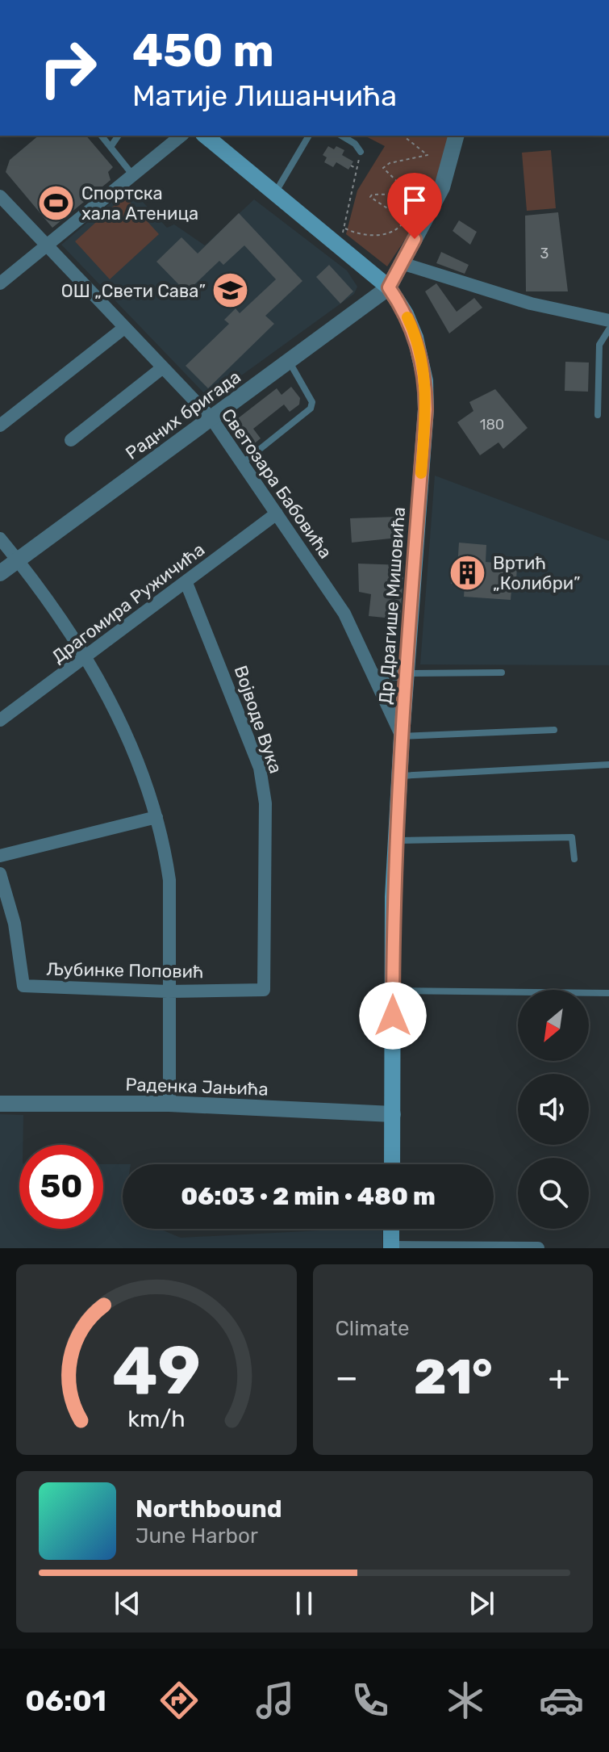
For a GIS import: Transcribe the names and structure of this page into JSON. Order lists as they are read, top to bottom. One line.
{"streets":{"main road":["Др Драгише Мишовића"],"street":["Радних бригада","Светозара Бабовића","Драгомира Ружичића","Војводе Вука","Љубинке Поповић","Раденка Јањића"]},"crossings":[["Радних бригада","Светозара Бабовића"],["Радних бригада","Др Драгише Мишовића"],["Светозара Бабовића","Драгомира Ружичића"],["Светозара Бабовића","Др Драгише Мишовића"],["Драгомира Ружичића","Војводе Вука"],["Др Драгише Мишовића","Раденка Јањића"],["Војводе Вука","Љубинке Поповић"]],"places":{"sports":["Спортска хала Атеница"],"school or university":["ОШ „Свети Сава”"],"building":["Вртић „Колибри”"]},"house_numbers":["3","180"],"north":"bottom left","page":{"turn":["450 m","Матије Лишанчића"],"limit":"50","trip":"06:03 · 2 min · 480 m","tile":"Climate","heat":["−","21°","+"],"song":["Northbound","June Harbor"],"tabs":"06:01","gauge":["49","km/h"]}}
